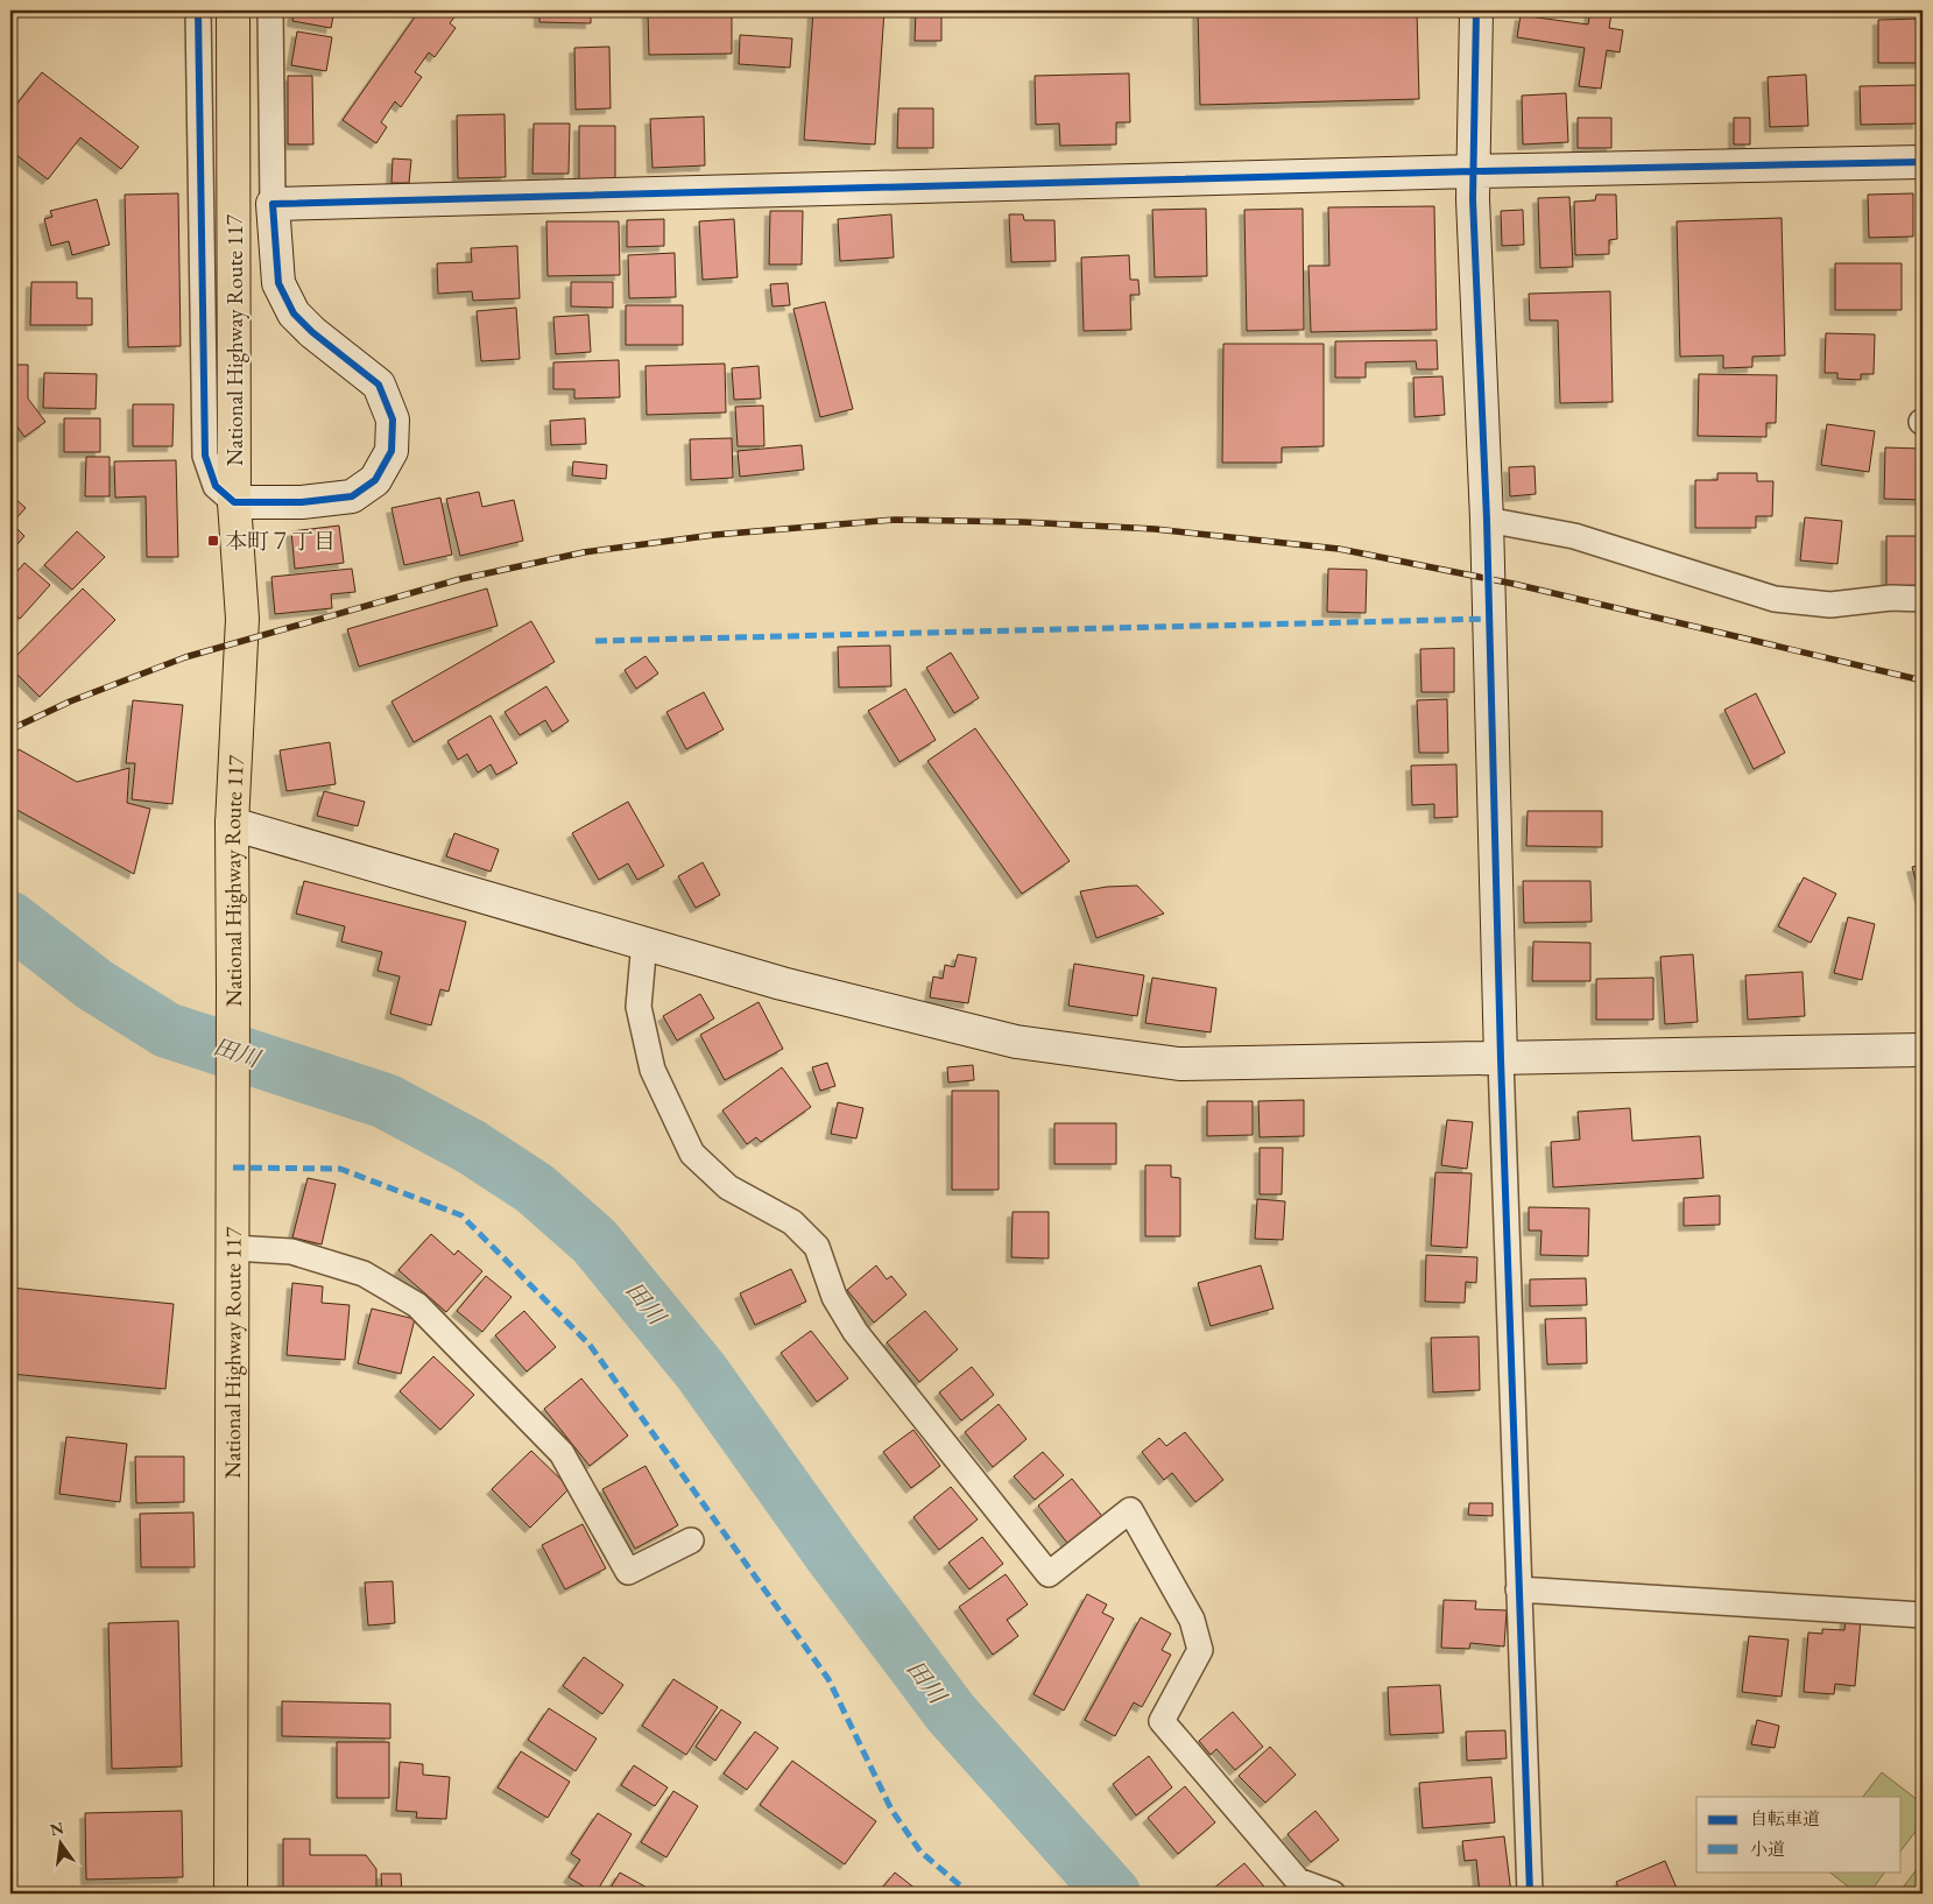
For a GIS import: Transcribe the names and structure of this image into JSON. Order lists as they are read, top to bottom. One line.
{"streets":{"highway":["National Highway Route 117"]},"water":["田川"],"places":{"transit":["本町７丁目"]},"legend":["自転車道","小道"],"north":"top"}
